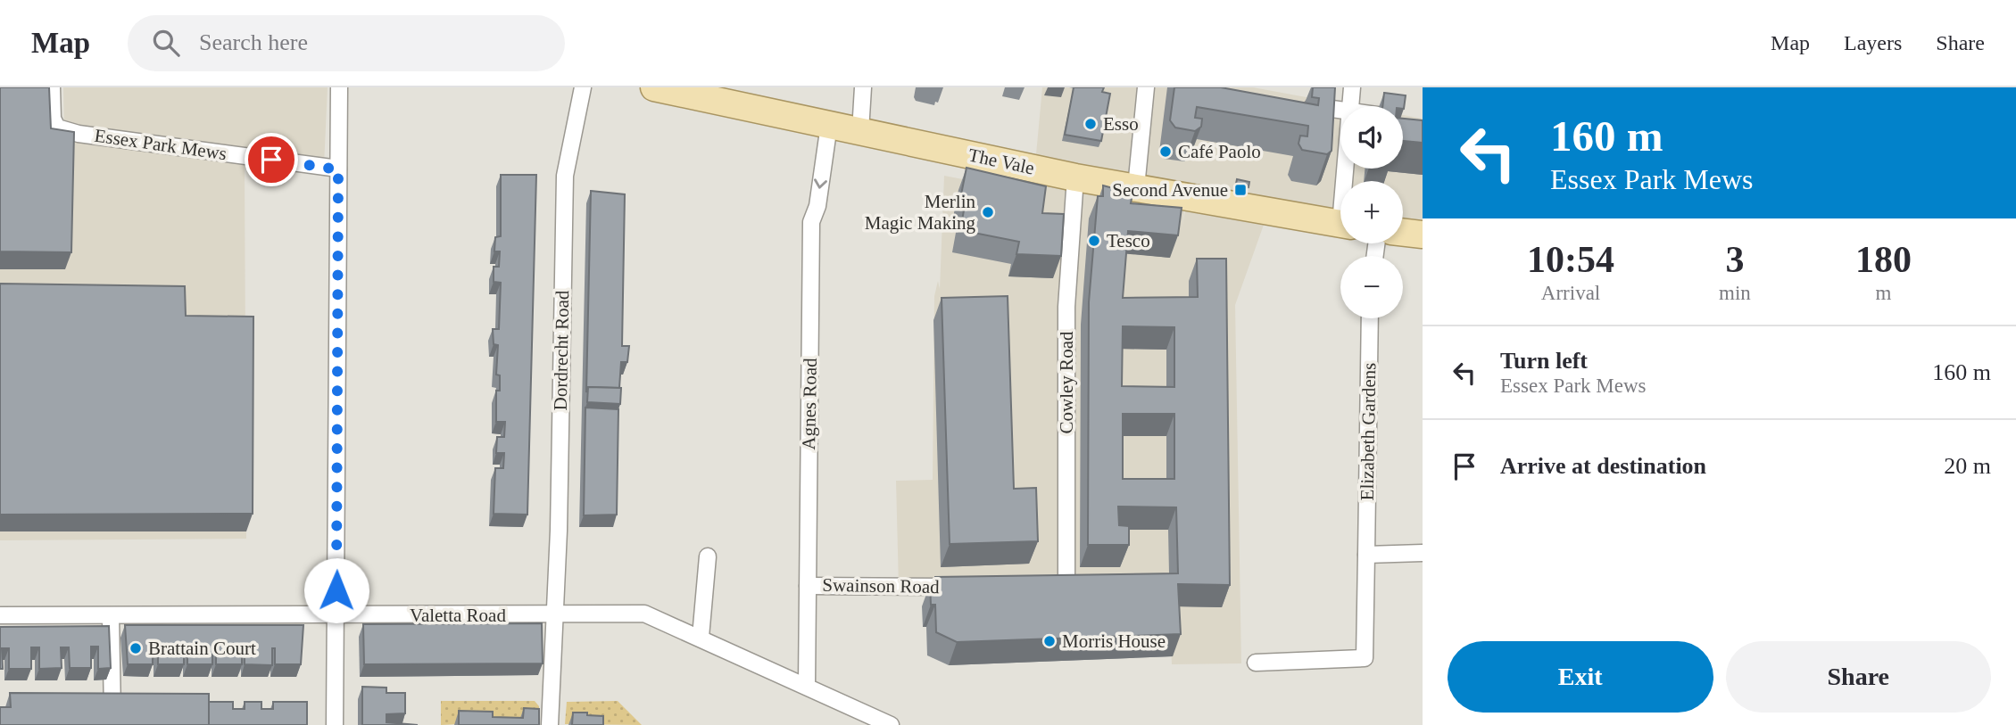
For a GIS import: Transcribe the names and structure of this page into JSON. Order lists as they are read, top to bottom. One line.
{"streets":{"main road":["The Vale"],"street":["Essex Park Mews","Dordrecht Road","Cowley Road","Agnes Road","Elizabeth Gardens","Swainson Road","Valetta Road"]},"crossings":[["The Vale","Cowley Road"],["The Vale","Agnes Road"],["Dordrecht Road","Valetta Road"],["Agnes Road","Swainson Road"],["Agnes Road","Valetta Road"]],"one_way":["Agnes Road"],"places":{"other":["Esso","Café Paolo","Merlin Magic Making","Tesco","Morris House","Brattain Court"],"transit":["Second Avenue"]},"page":{"header":"Map","search":"Search here","nav":["Map","Layers","Share"],"turn":["160 m","Essex Park Mews"],"map_buttons":["+","−"],"eta":["10:54","Arrival","3","min","180","m"],"list":[{"name":"Turn left","note":"Essex Park Mews","value":"160 m"},{"name":"Arrive at destination","value":"20 m"}],"buttons":["Exit","Share"]}}
